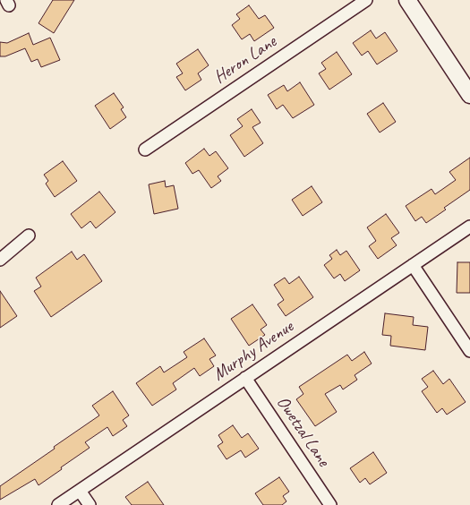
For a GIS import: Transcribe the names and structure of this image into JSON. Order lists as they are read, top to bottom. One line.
{"streets":{"street":["Heron Lane","Murphy Avenue","Owetzal Lane"]},"crossings":[["Murphy Avenue","Owetzal Lane"]]}
